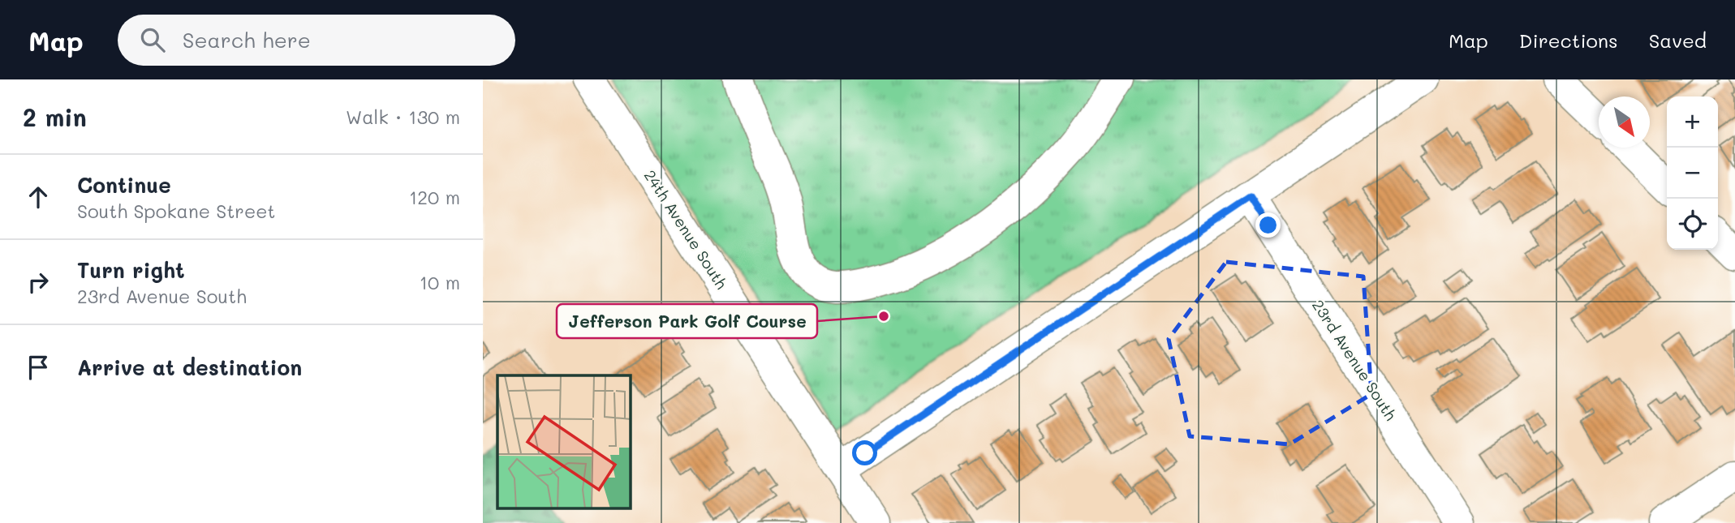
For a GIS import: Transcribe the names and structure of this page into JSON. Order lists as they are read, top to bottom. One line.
{"streets":{"street":["24th Avenue South","23rd Avenue South"]},"places":["Jefferson Park Golf Course"],"north":"bottom right","page":{"header":"Map","search":"Search here","nav":["Map","Directions","Saved"],"heading":["2 min","Walk · 130 m"],"map_buttons":["+","−"],"list":[["Continue","South Spokane Street","120 m"],["Turn right","23rd Avenue South","10 m"],"Arrive at destination"]}}
